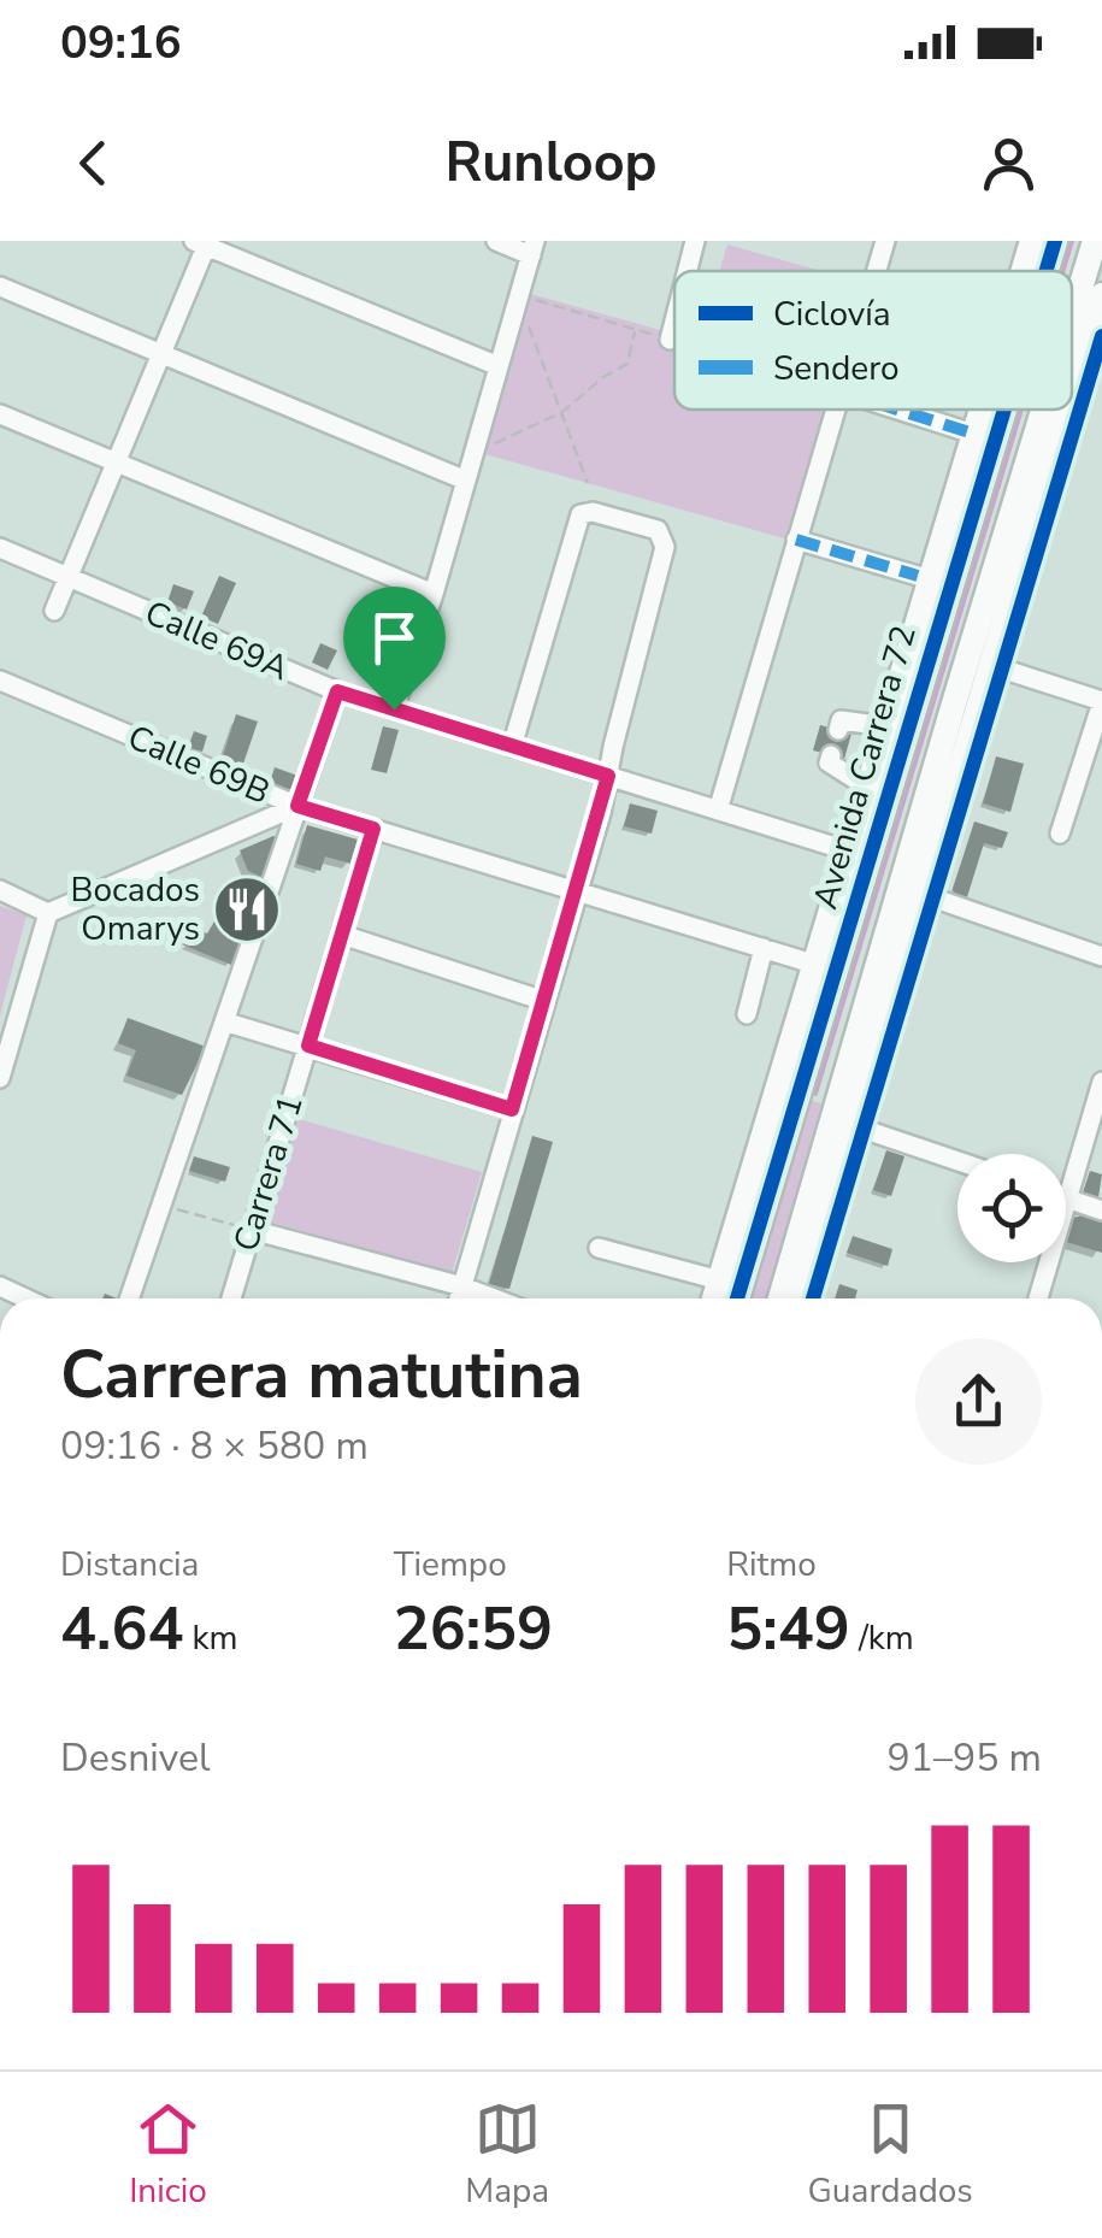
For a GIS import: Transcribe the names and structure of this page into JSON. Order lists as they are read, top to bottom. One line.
{"streets":{"highway":["Avenida Carrera 72"],"street":["Calle 69A","Calle 69B","Carrera 71"]},"crossings":[["Calle 69A","Avenida Carrera 72"],["Calle 69B","Avenida Carrera 72"],["Calle 69B","Carrera 71"]],"places":{"restaurant":["Bocados Omarys"]},"legend":["Ciclovía","Sendero"],"page":{"status":"09:16","header":"Runloop","heading":["Carrera matutina","09:16 · 8 × 580 m"],"stats":[["Distancia","4.64 km"],["Tiempo","26:59"],["Ritmo","5:49 /km"]],"chart":["Desnivel","91–95 m"],"tabs":["Inicio","Mapa","Guardados"]}}
